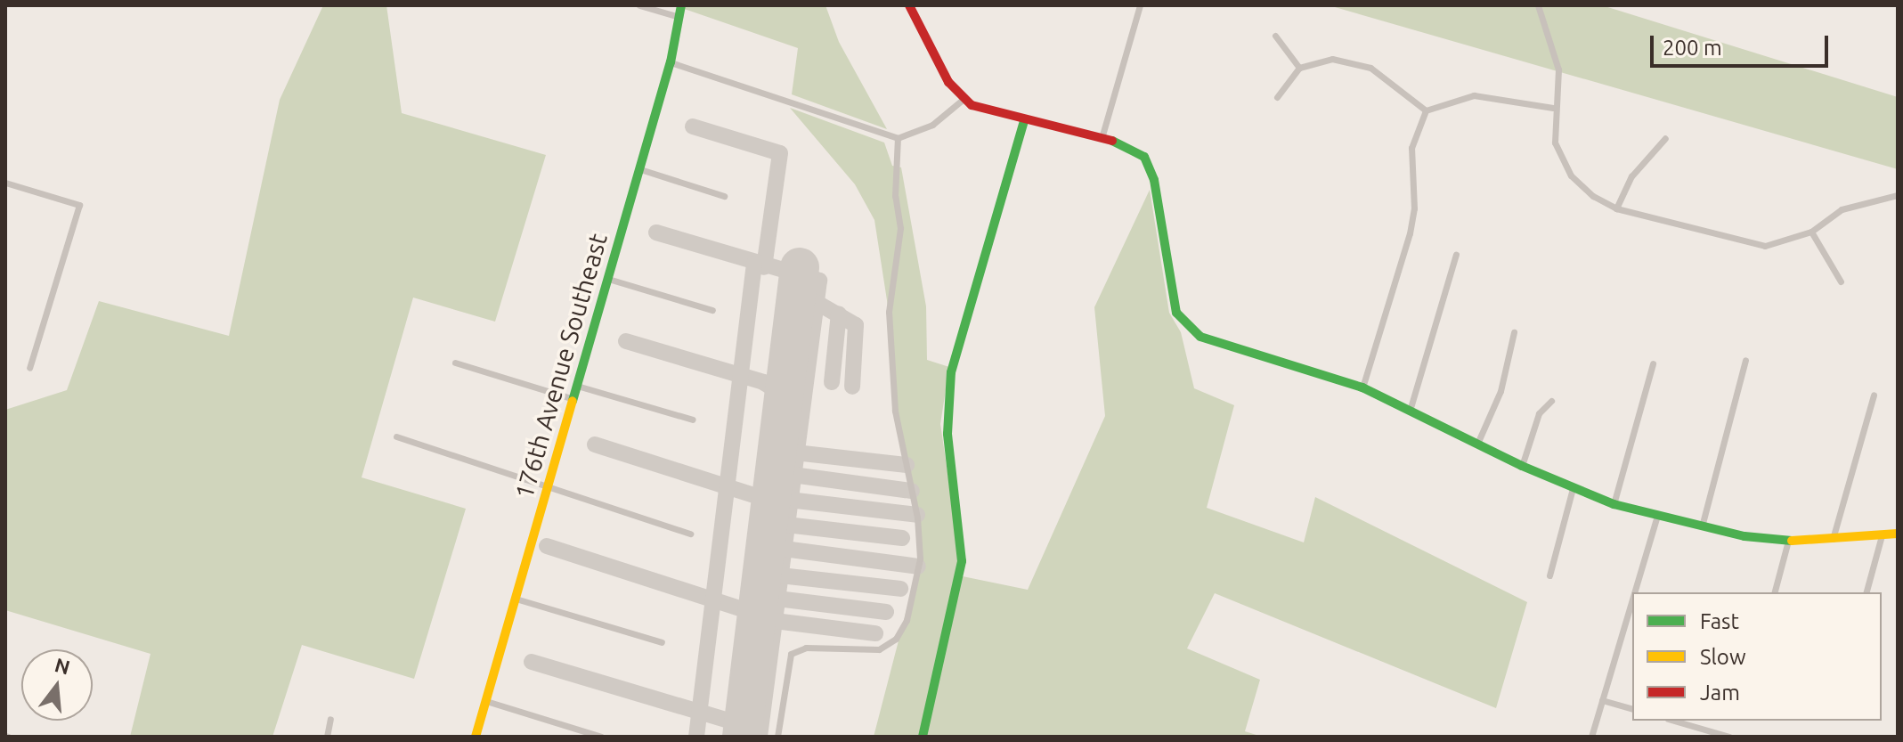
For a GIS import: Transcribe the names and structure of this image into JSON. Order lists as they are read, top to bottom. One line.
{"streets":{"street":["176th Avenue Southeast"]},"legend":["Fast","Slow","Jam"],"scale_bar":"200 m","north":"top"}
